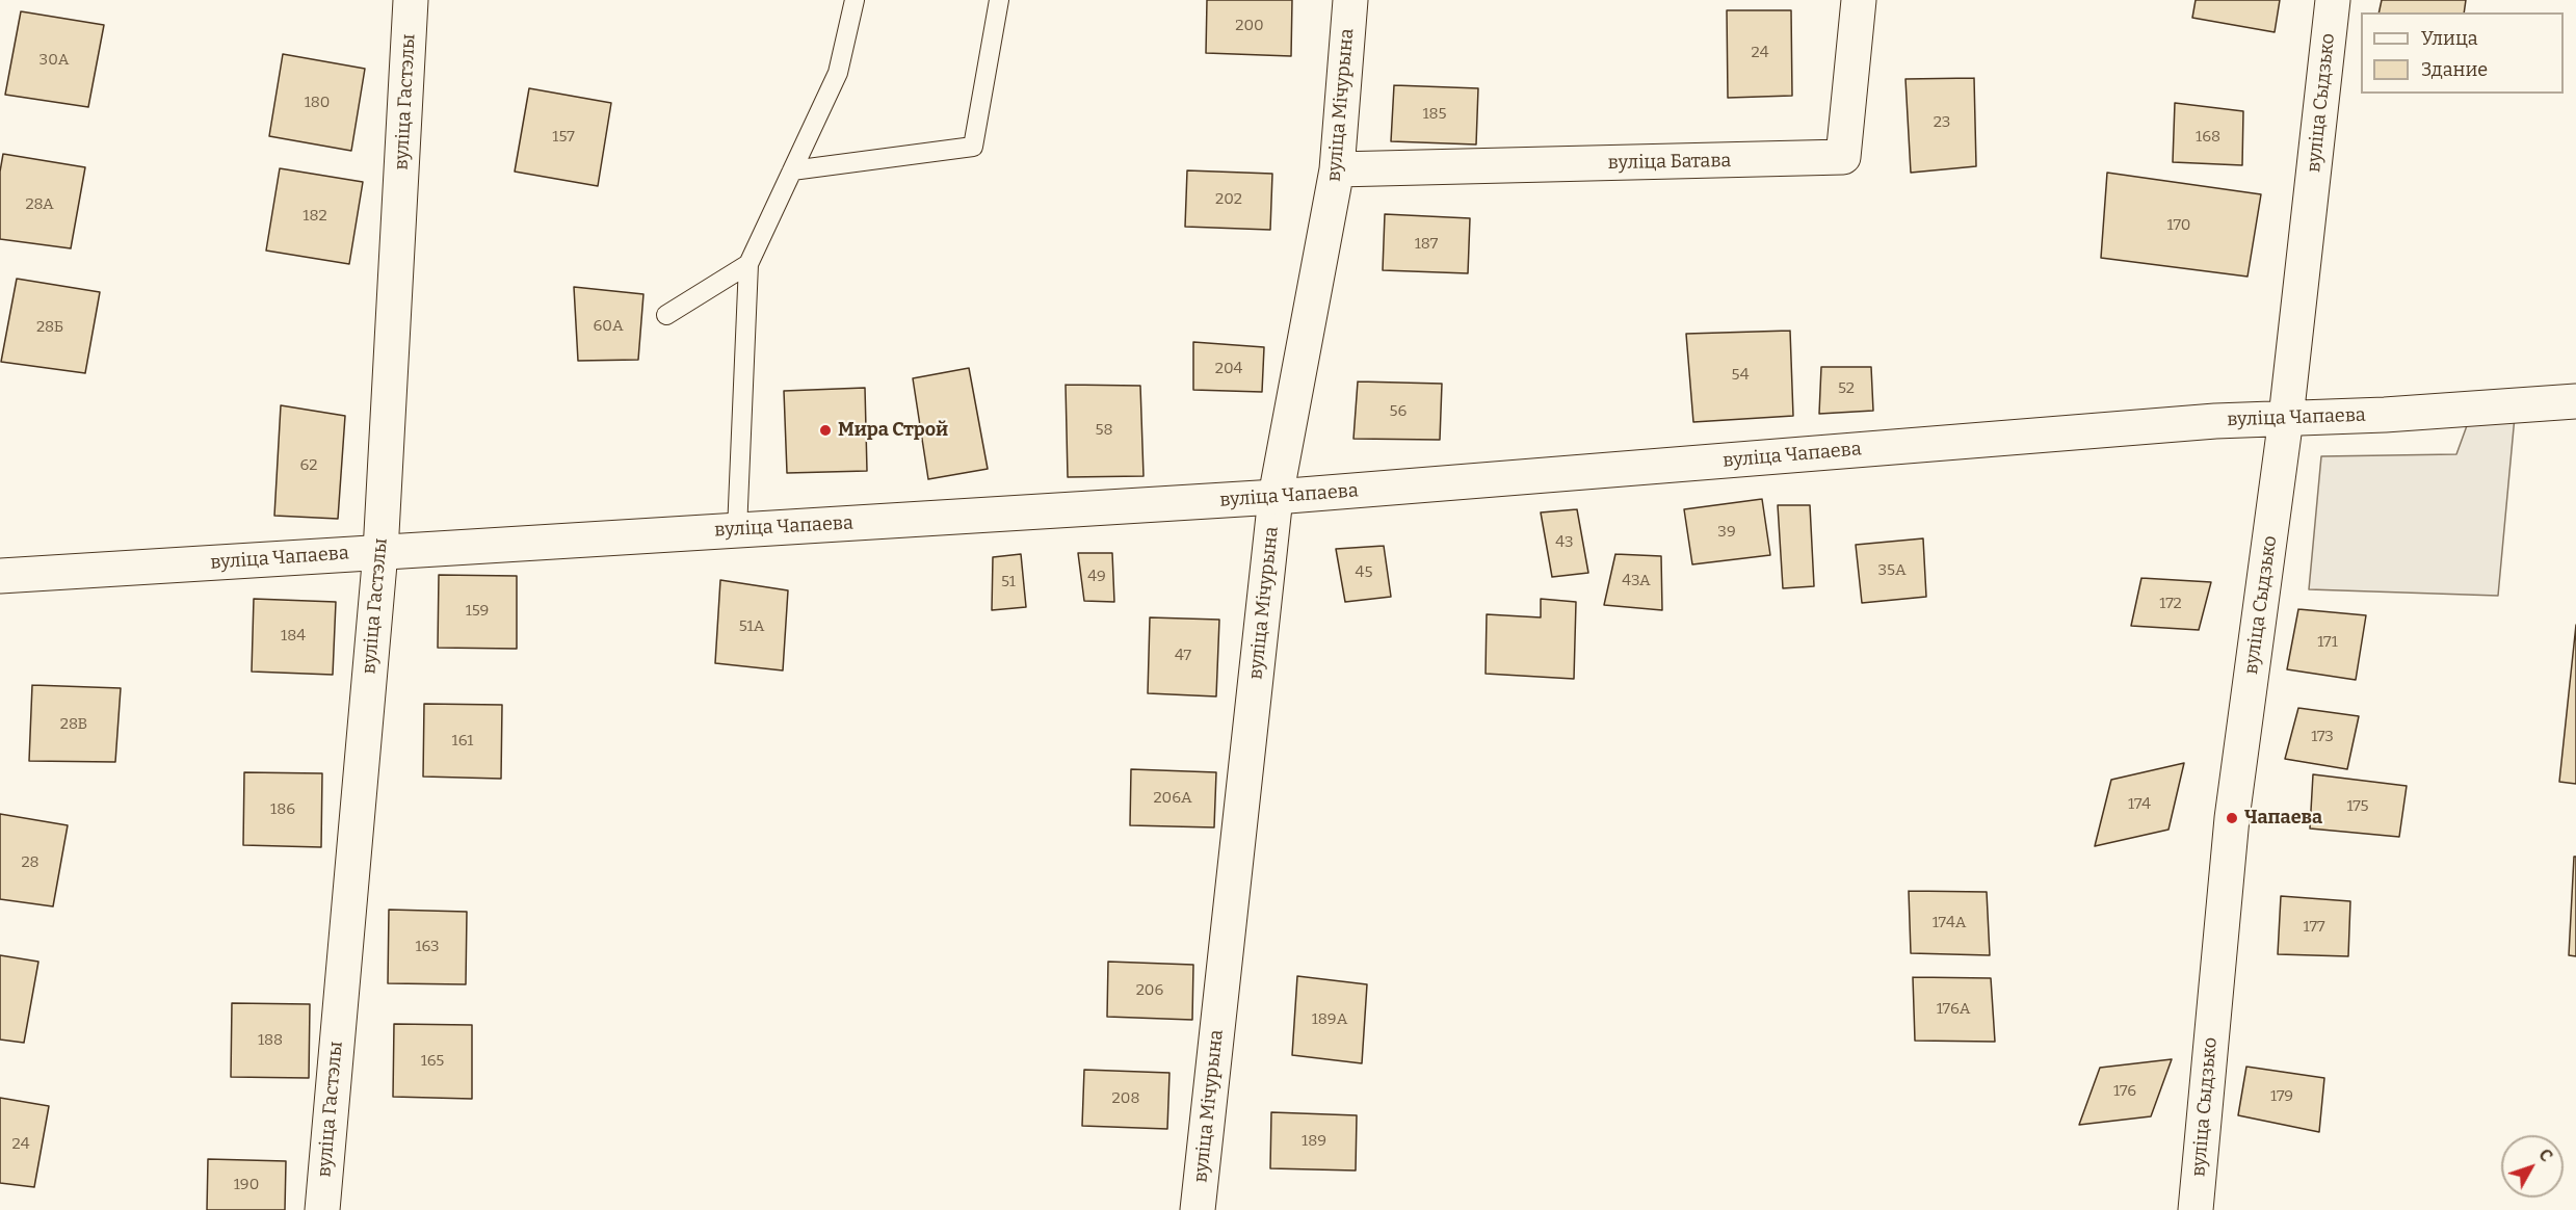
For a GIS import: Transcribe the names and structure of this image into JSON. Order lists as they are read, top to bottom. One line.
{"streets":{"street":["вуліца Гастэлы","вуліца Сыдзько","вуліца Мічурына","вуліца Батава","вуліца Чапаева"]},"crossings":[["вуліца Гастэлы","вуліца Чапаева"],["вуліца Сыдзько","вуліца Чапаева"],["вуліца Мічурына","вуліца Батава"],["вуліца Мічурына","вуліца Чапаева"]],"places":["Мира Строй","Чапаева"],"house_numbers":["200","24","30А","180","185","23","157","168","202","28А","182","170","187","60А","28Б","204","54","52","56","58","62","39","43","35А","45","49","43А","51","172","159","51А","184","171","47","28В","173","161","206А","174","175","186","28","174А","177","163","206","176А","189А","188","165","176","179","208","189","24","190"],"legend":["Улица","Здание"],"north":"top right"}
